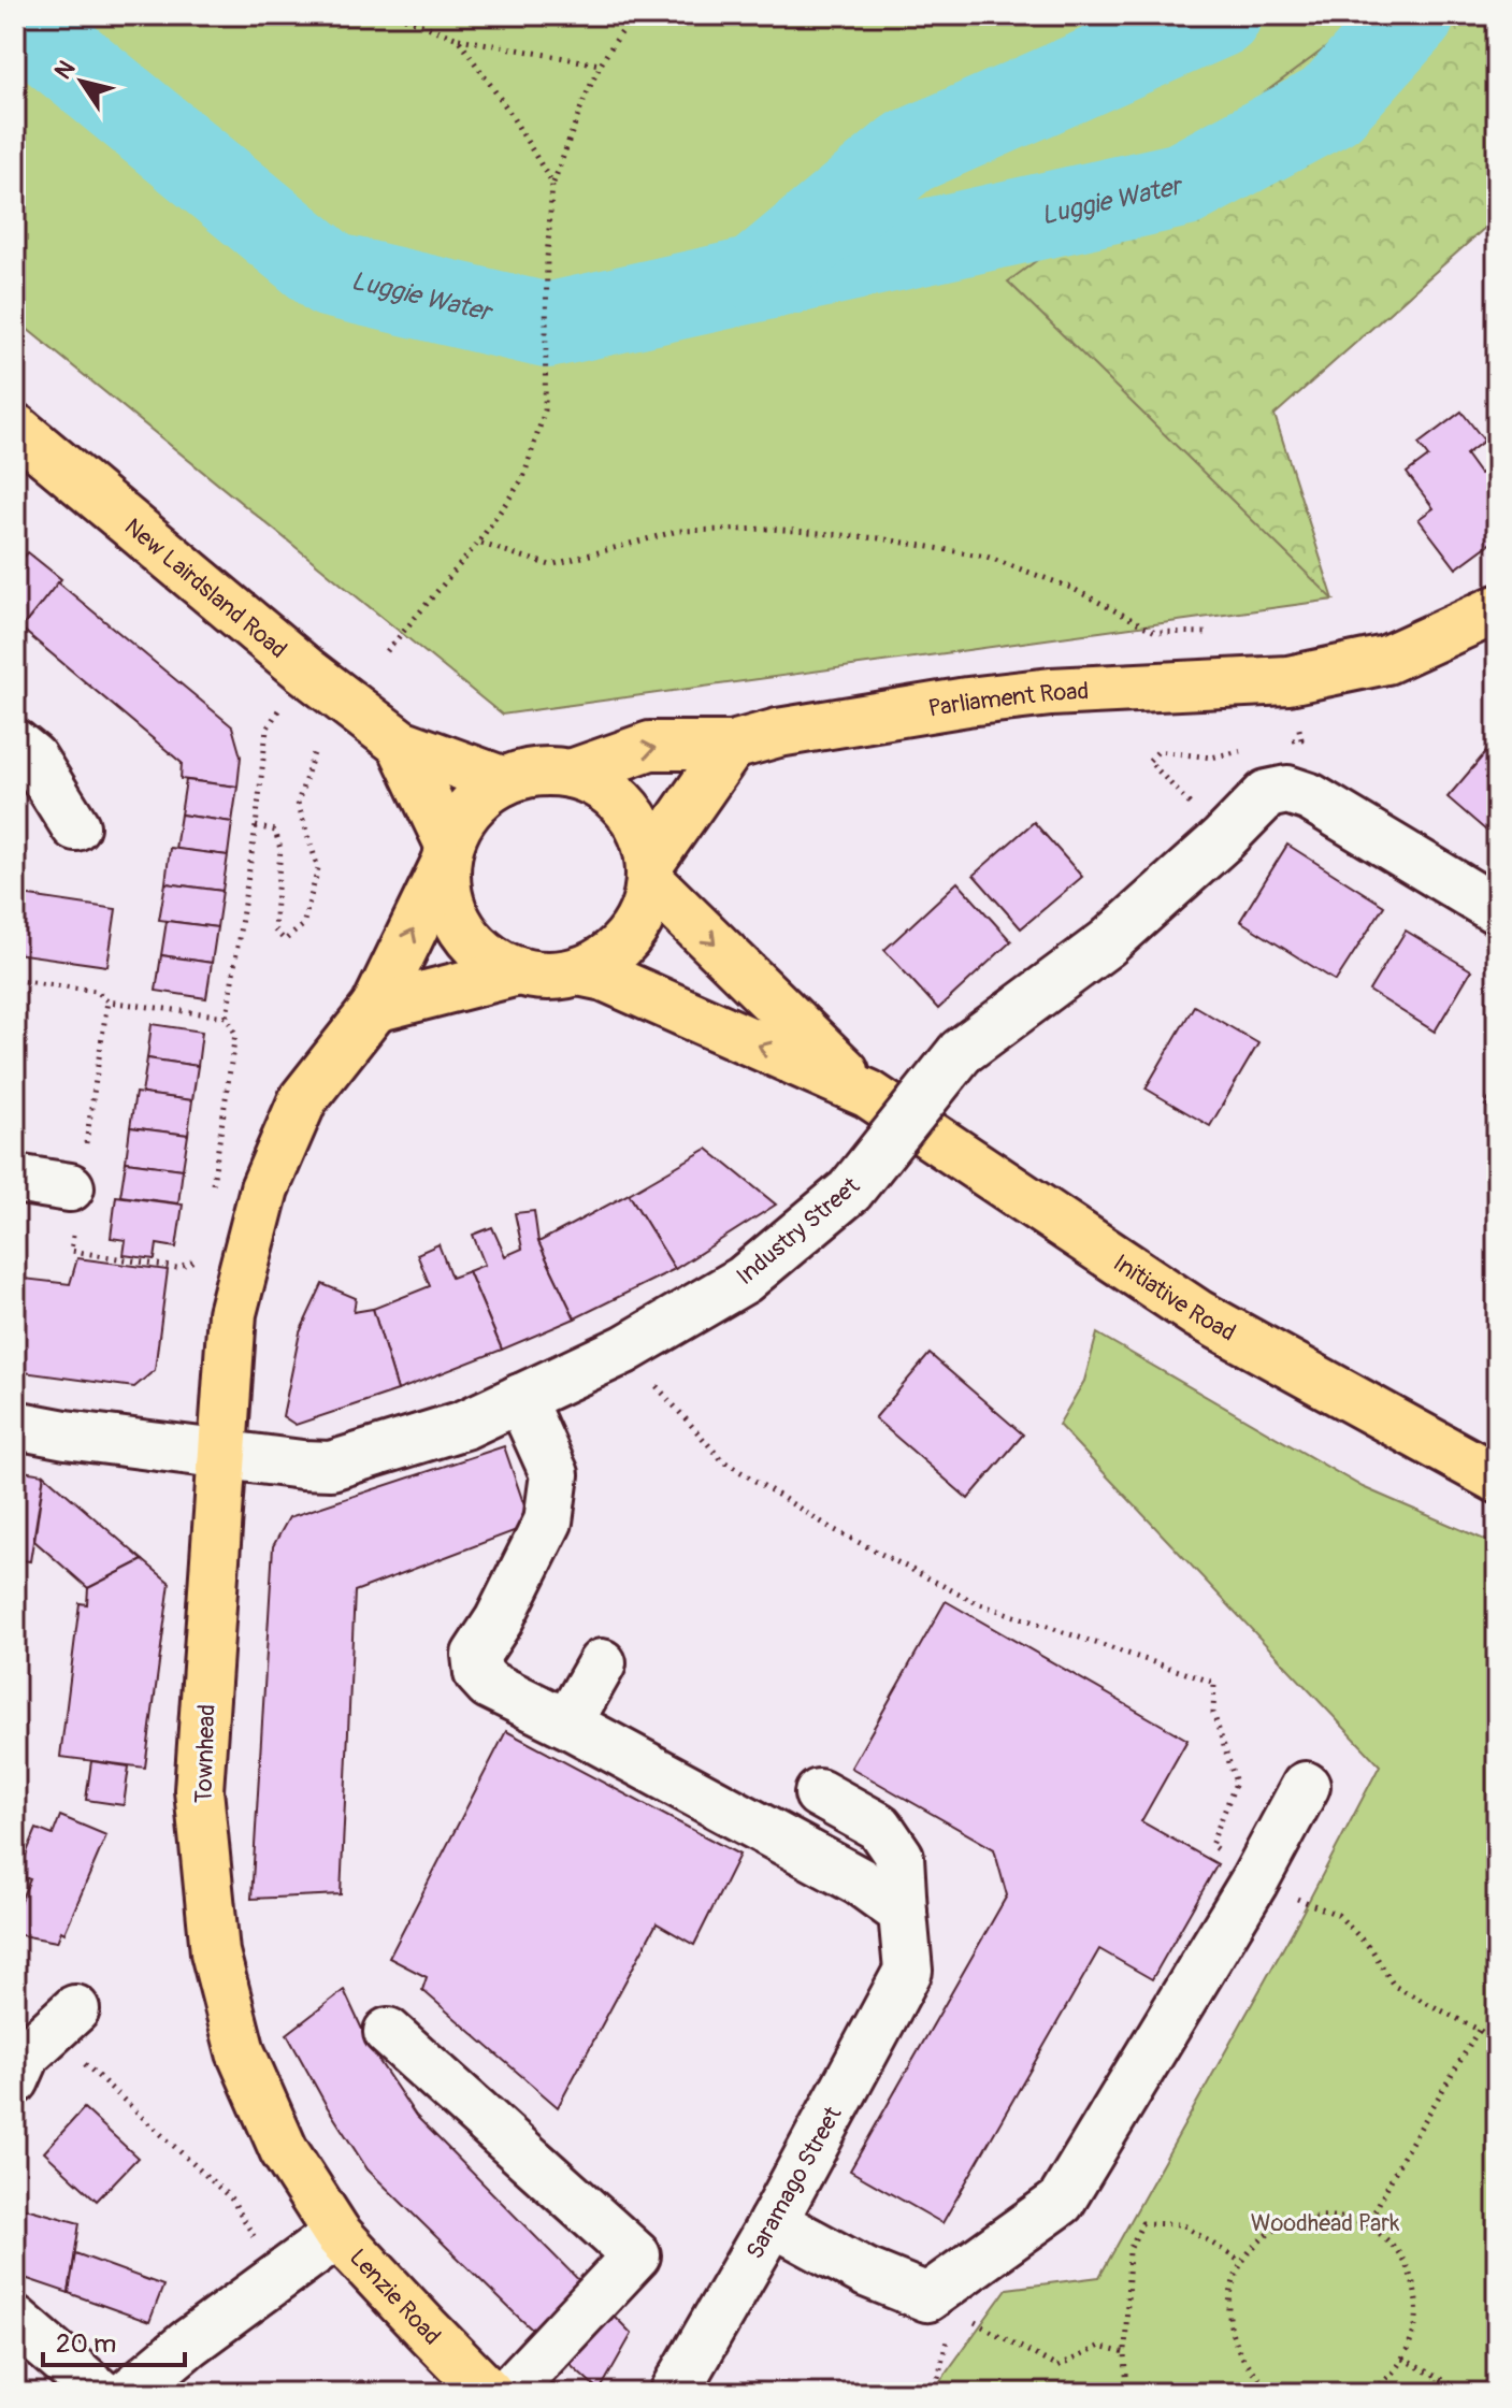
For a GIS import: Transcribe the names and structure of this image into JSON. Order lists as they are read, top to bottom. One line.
{"streets":{"main road":["New Lairdsland Road","Parliament Road","Initiative Road","Townhead","Lenzie Road"],"street":["Industry Street","Saramago Street"]},"crossings":[["New Lairdsland Road","Parliament Road"],["Industry Street","Townhead"],["Townhead","Lenzie Road"]],"water":["Luggie Water"],"parks":["Woodhead Park"],"scale_bar":"20 m","north":"top left"}
